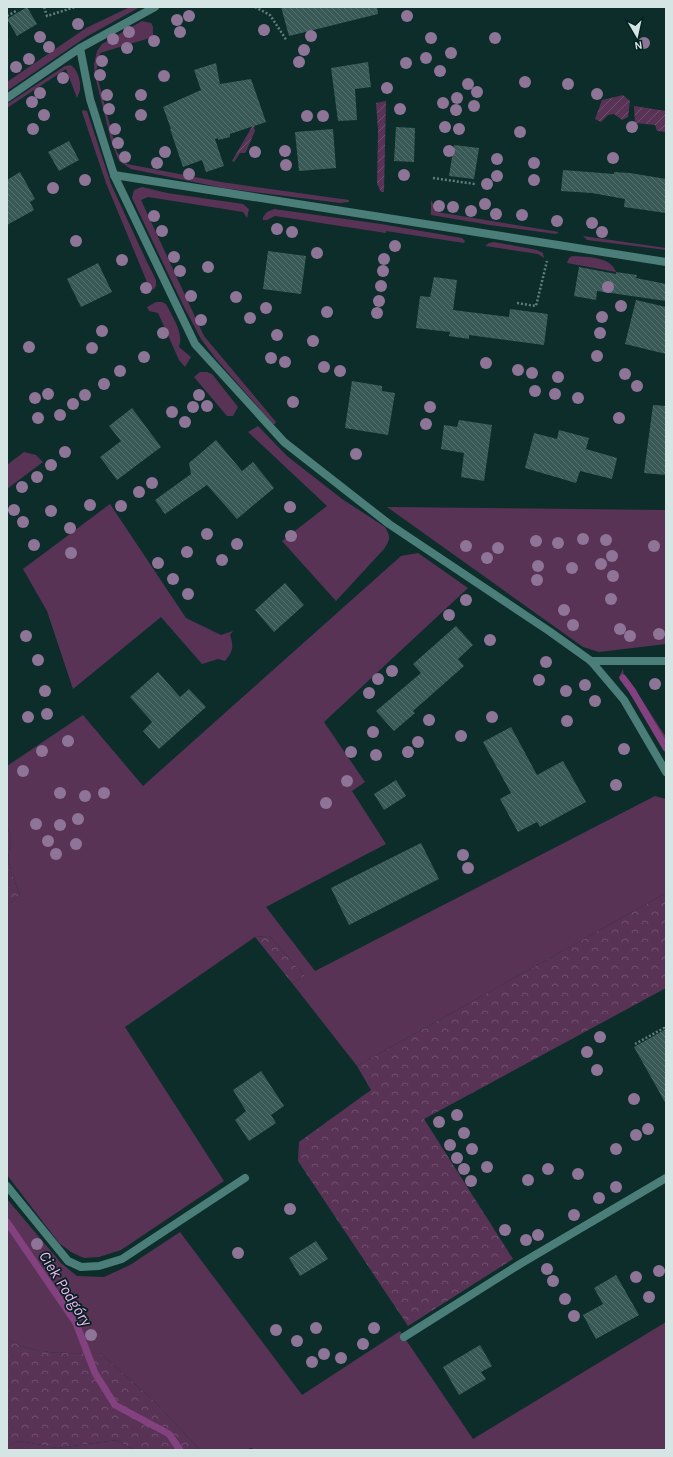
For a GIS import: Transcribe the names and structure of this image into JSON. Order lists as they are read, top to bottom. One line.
{"water":["Ciek Podgóry"],"north":"bottom"}
